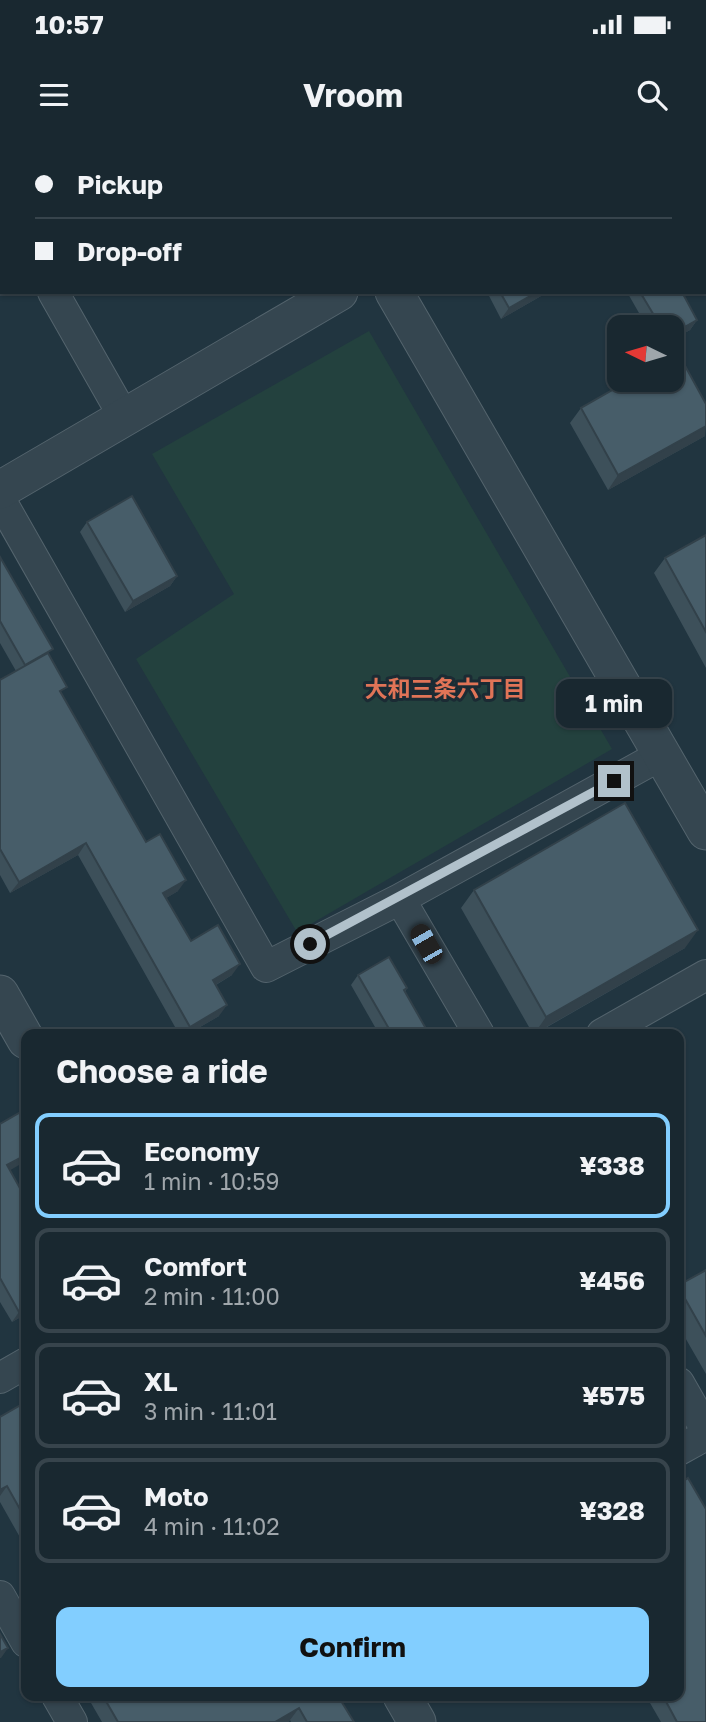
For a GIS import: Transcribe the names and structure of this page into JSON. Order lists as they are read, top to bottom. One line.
{"districts":["大和三条六丁目"],"north":"left","page":{"status":"10:57","header":"Vroom","banner":["Pickup","Drop-off"],"bubble":"1 min","heading":"Choose a ride","list":[{"name":"Economy","note":"1 min · 10:59","value":"¥338"},{"name":"Comfort","note":"2 min · 11:00","value":"¥456"},{"name":"XL","note":"3 min · 11:01","value":"¥575"},{"name":"Moto","note":"4 min · 11:02","value":"¥328"}],"buttons":"Confirm"}}
